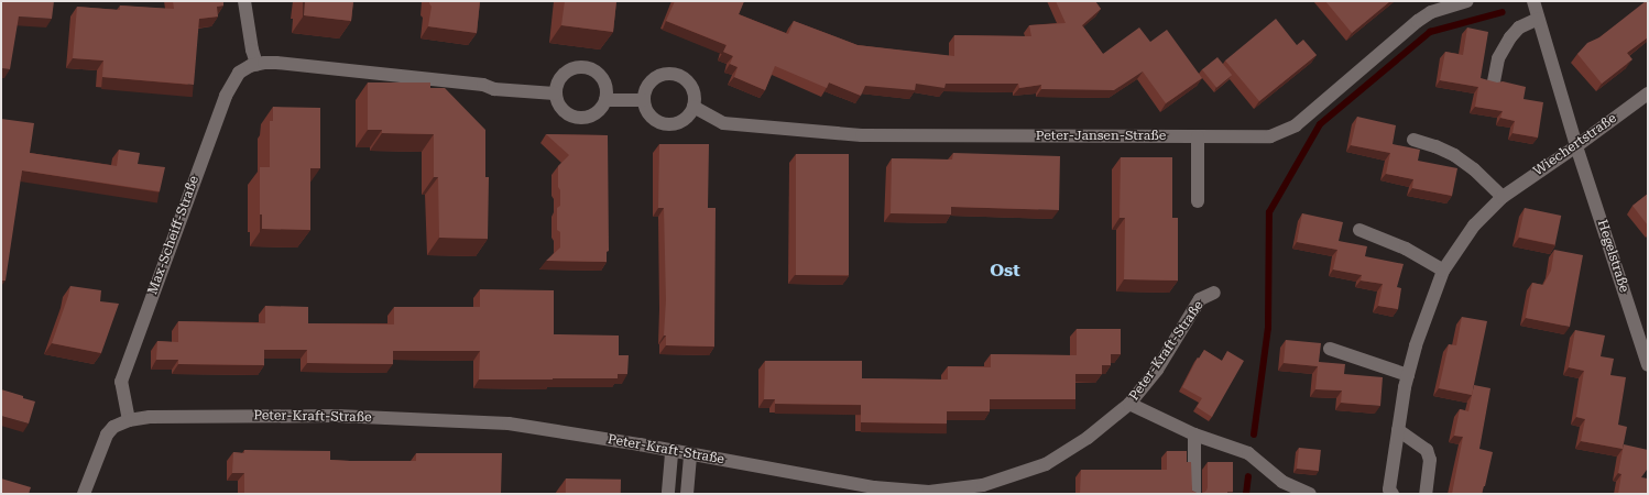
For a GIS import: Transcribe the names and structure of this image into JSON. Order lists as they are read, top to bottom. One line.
{"streets":{"street":["Peter-Jansen-Straße","Wiechertstraße","Max-Scheiff-Straße","Hegelstraße","Peter-Kraft-Straße"]},"crossings":[["Wiechertstraße","Hegelstraße"],["Max-Scheiff-Straße","Peter-Kraft-Straße"]],"districts":["Ost"]}
